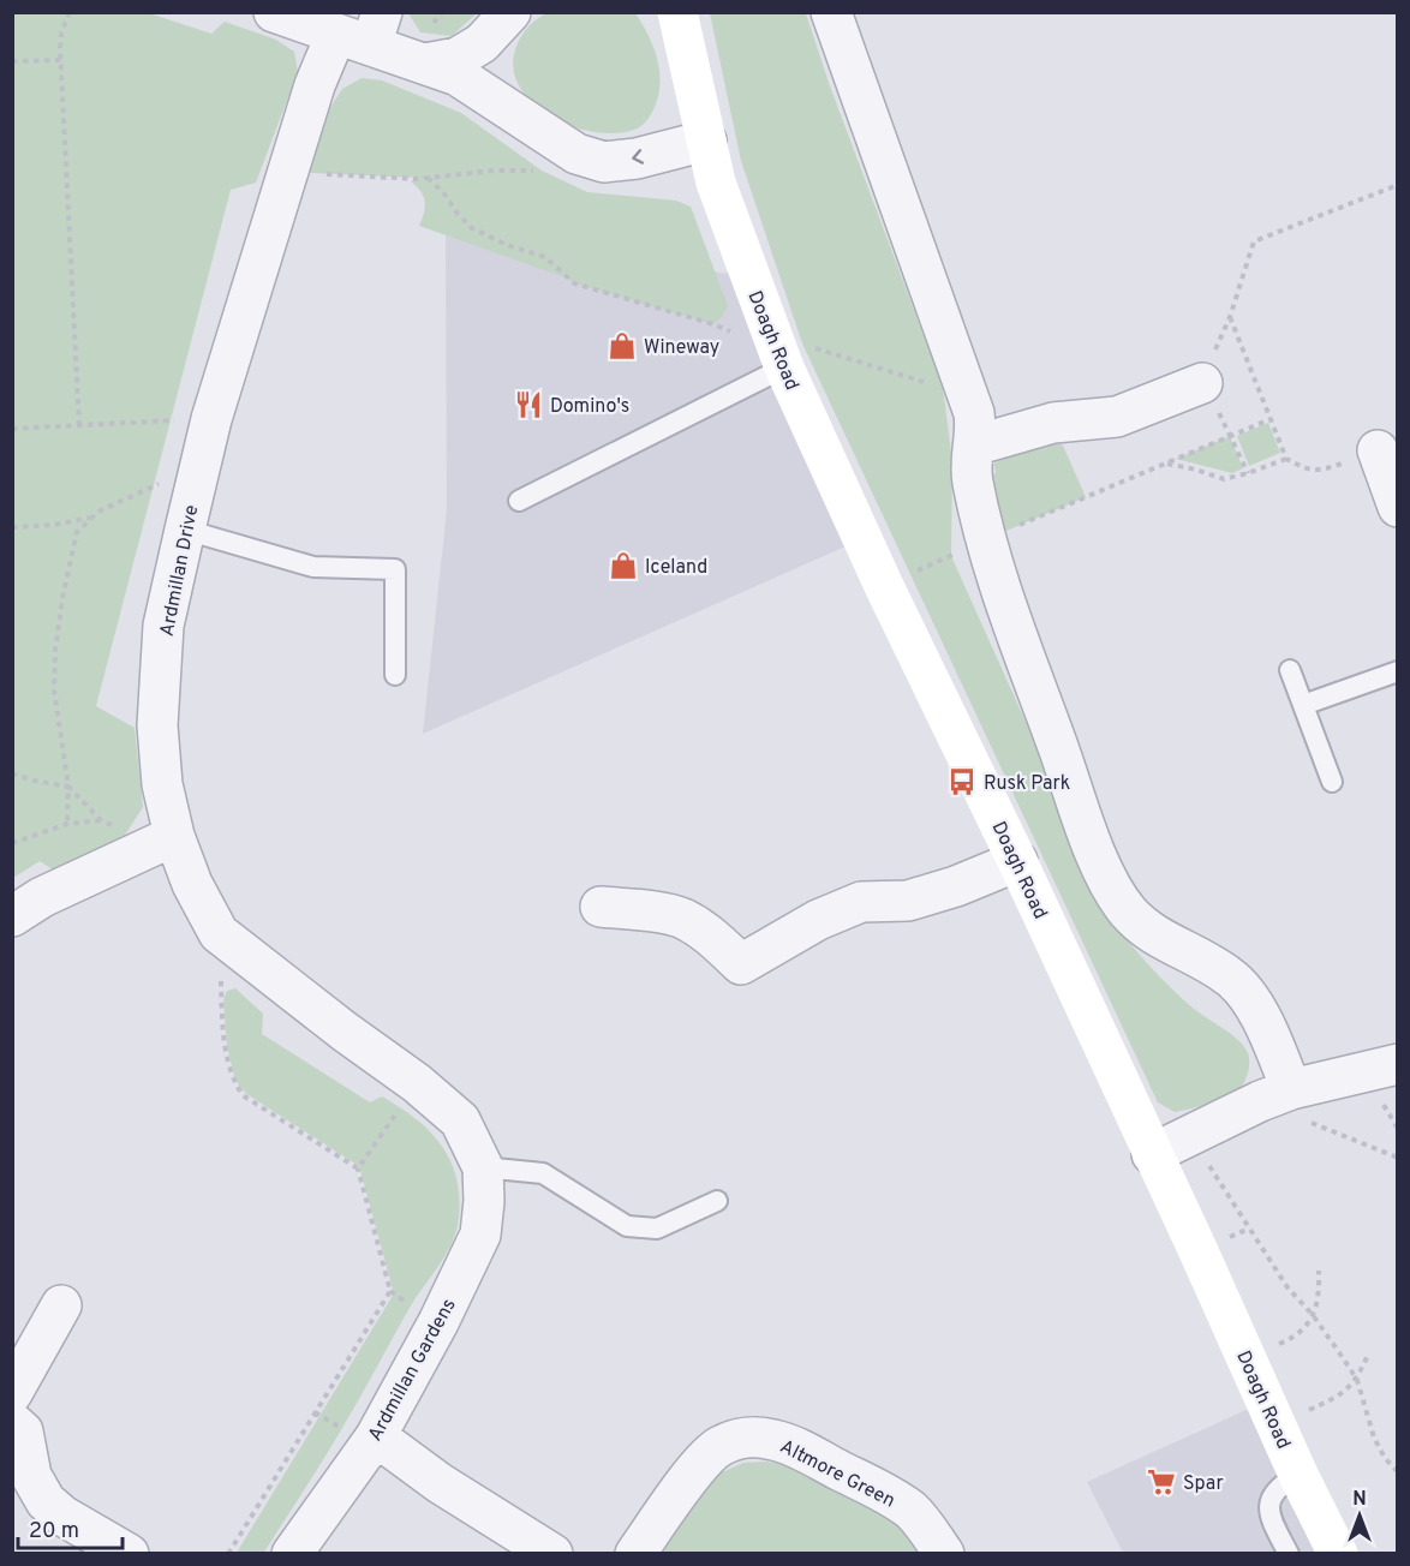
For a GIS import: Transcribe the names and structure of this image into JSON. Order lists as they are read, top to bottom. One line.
{"streets":{"main road":["Doagh Road"],"street":["Ardmillan Drive","Ardmillan Gardens","Altmore Green"]},"crossings":[["Ardmillan Drive","Ardmillan Gardens"]],"places":{"shop":["Wineway","Iceland"],"restaurant":["Domino's"],"bus stop":["Rusk Park"],"supermarket":["Spar"]},"scale_bar":"20 m","north":"top"}
